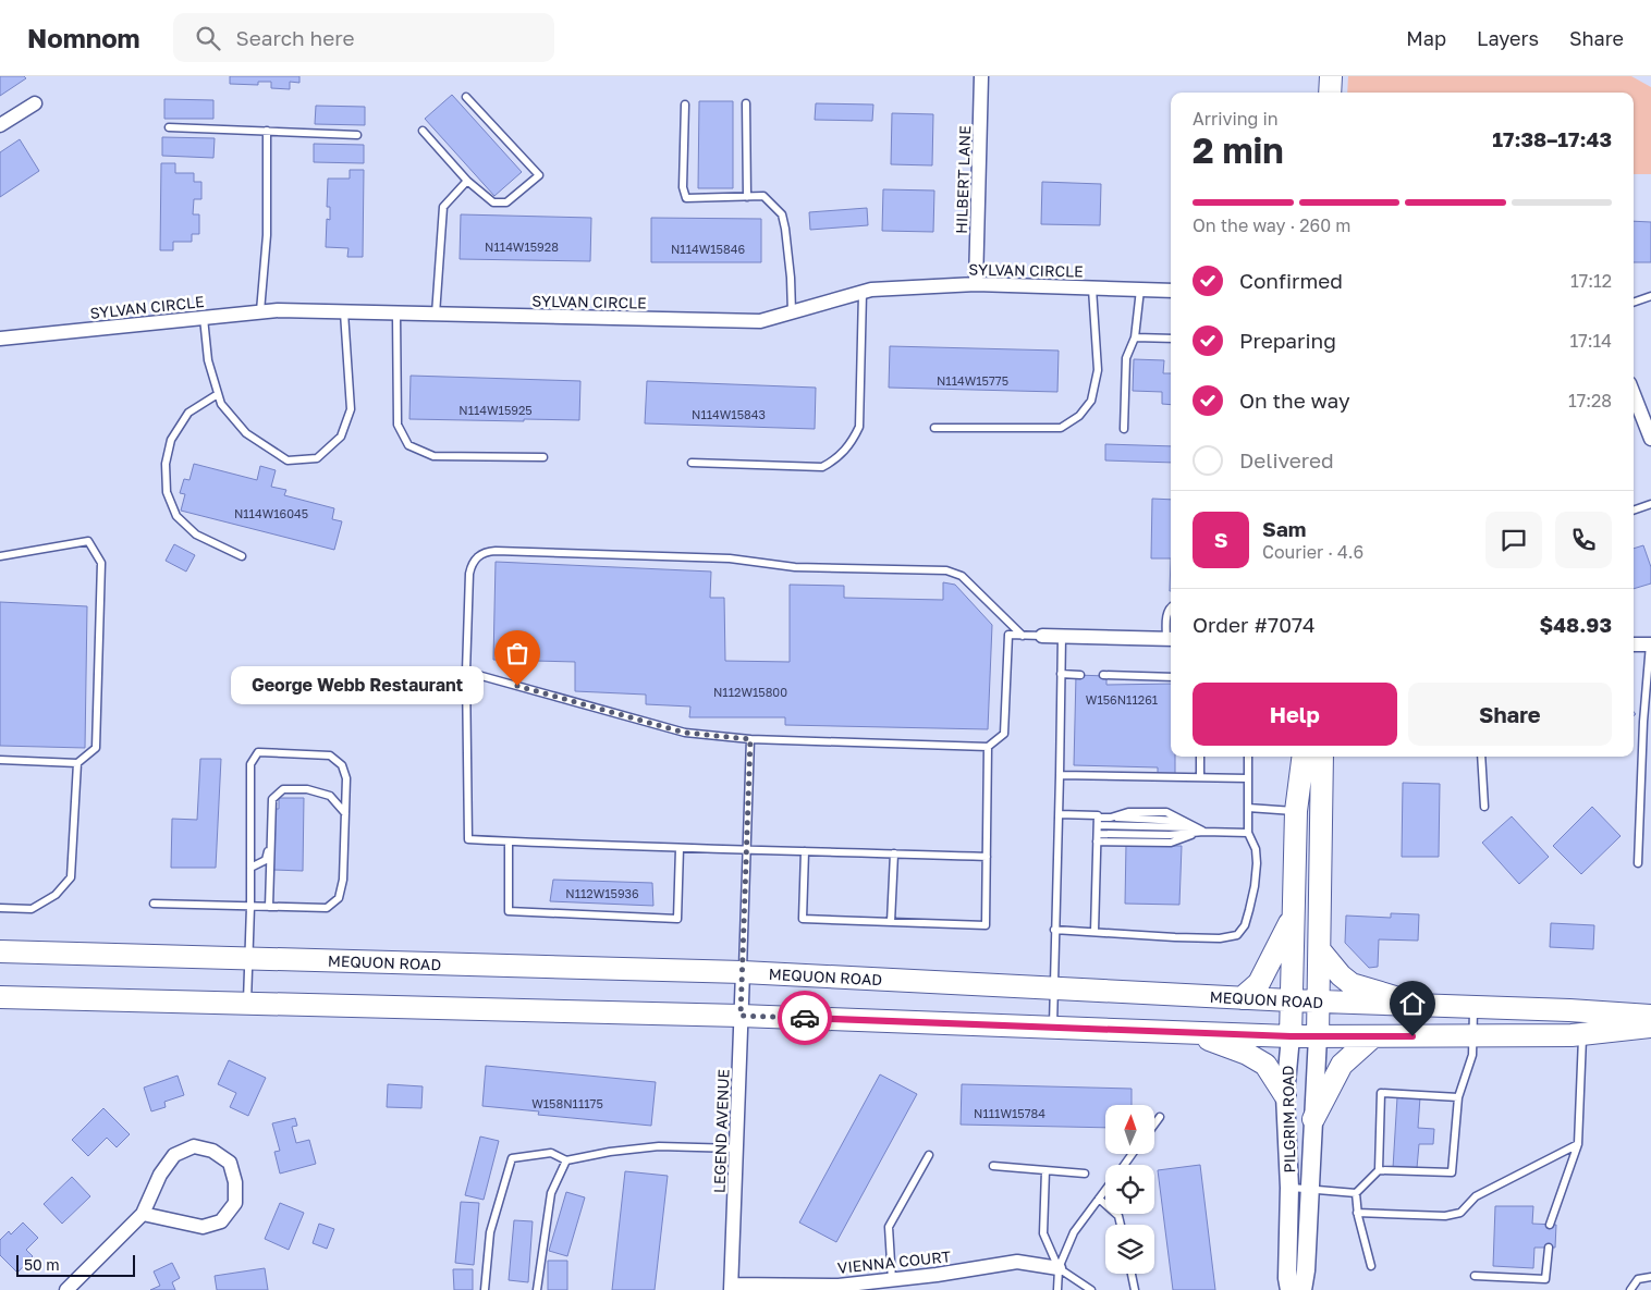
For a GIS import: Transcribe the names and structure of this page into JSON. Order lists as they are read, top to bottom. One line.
{"streets":{"main road":["MEQUON ROAD","PILGRIM ROAD"],"street":["HILBERT LANE","SYLVAN CIRCLE","LEGEND AVENUE","VIENNA COURT"]},"crossings":[["HILBERT LANE","SYLVAN CIRCLE"],["MEQUON ROAD","PILGRIM ROAD"],["MEQUON ROAD","LEGEND AVENUE"],["LEGEND AVENUE","VIENNA COURT"]],"places":["George Webb Restaurant"],"house_numbers":["N114W15928","N114W15846","N114W15775","N114W15925","N114W15843","N114W16045","N112W15800","W156N11261","N112W15936","W158N11175","N111W15784"],"scale_bar":"50 m","north":"top","page":{"header":"Nomnom","search":"Search here","nav":["Map","Layers","Share"],"heading":["2 min","Arriving in","17:38–17:43"],"panel":["Sam","Courier · 4.6","Order #7074","$48.93"],"bar":"On the way · 260 m","list":[["Confirmed","17:12"],["Preparing","17:14"],["On the way","17:28"],"Delivered"],"round":"S","bubble":"George Webb Restaurant","buttons":["Help","Share"],"scale":"50 m"}}
